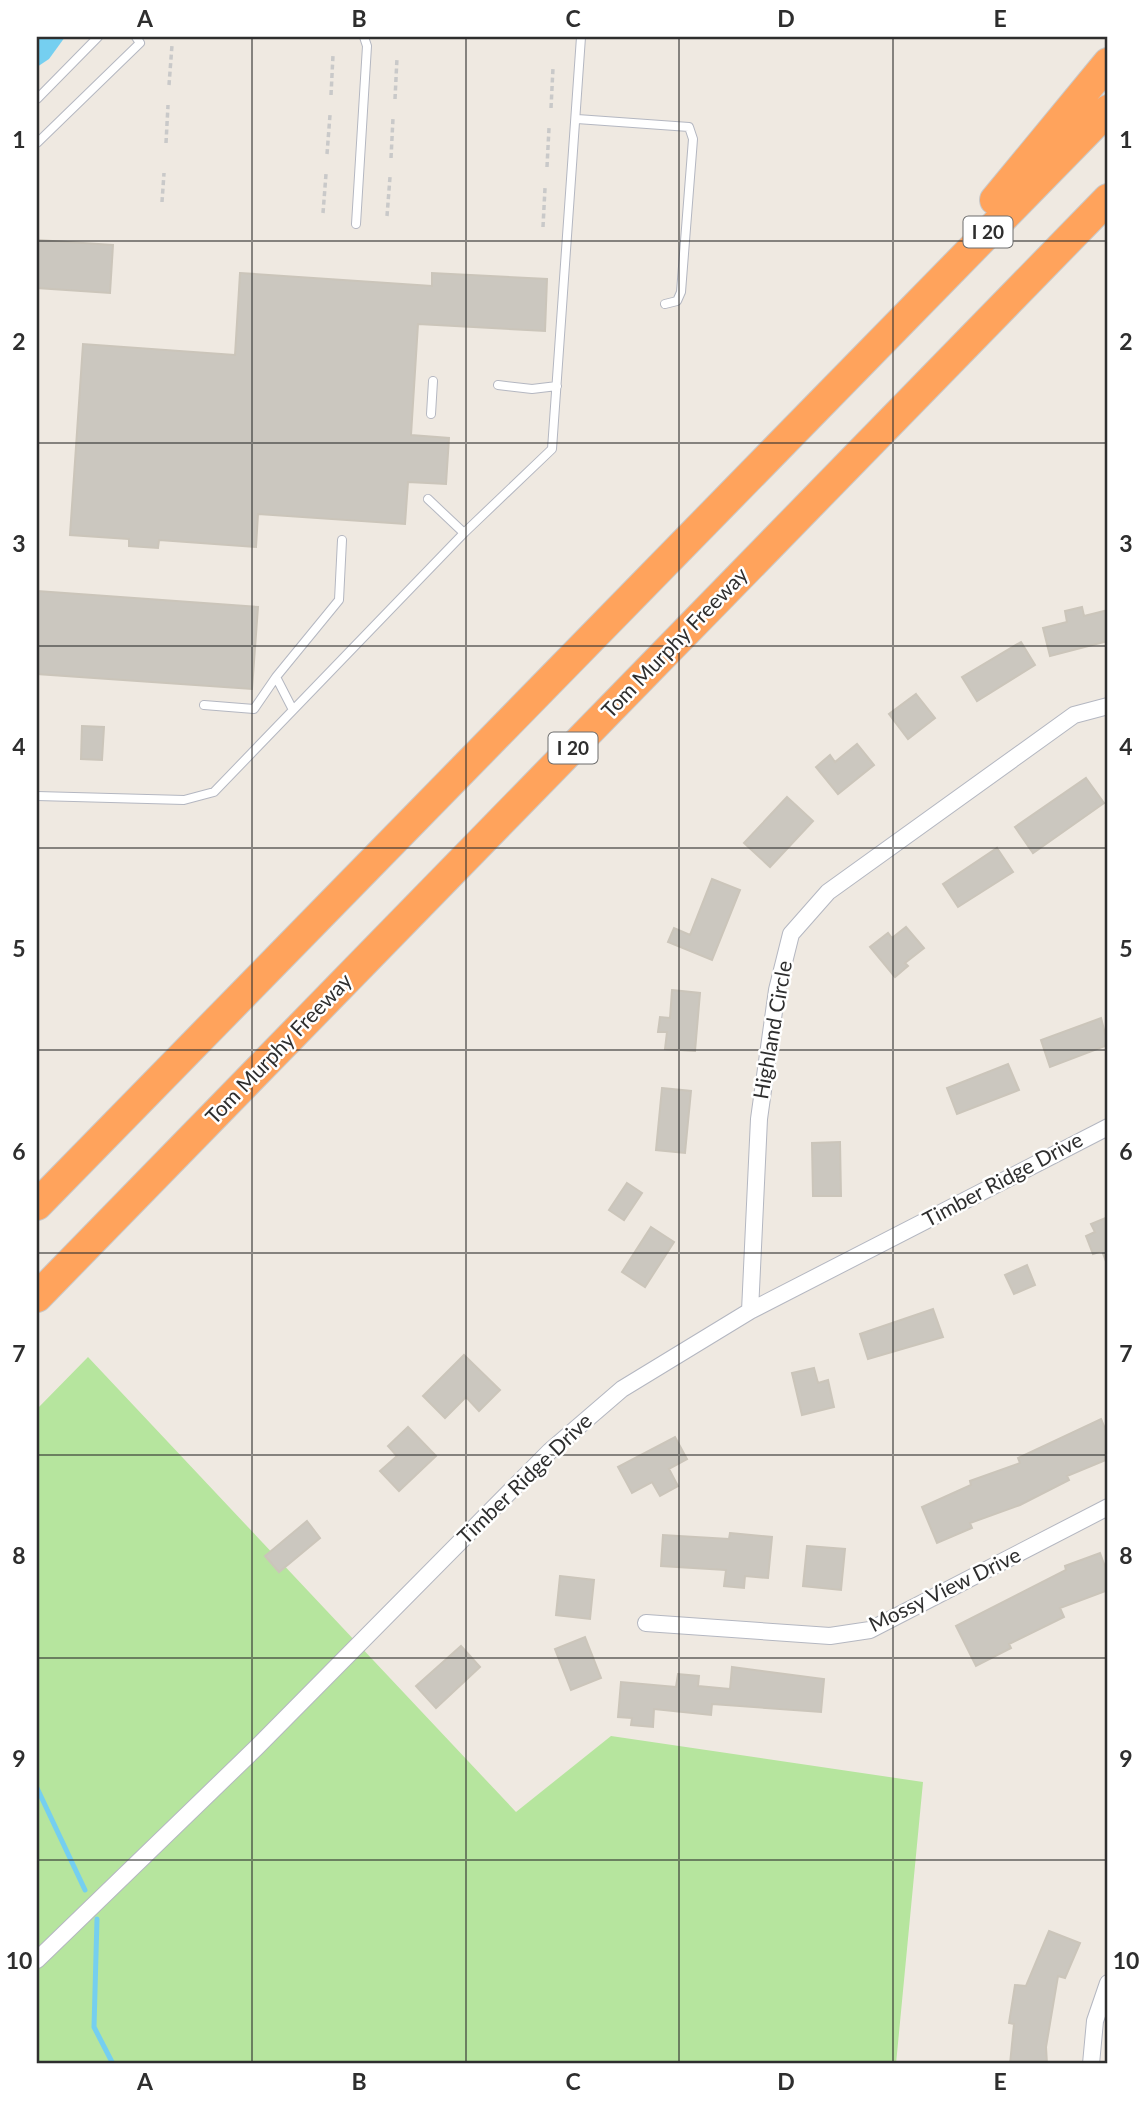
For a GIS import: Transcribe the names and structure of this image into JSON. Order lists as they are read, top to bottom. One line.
{"streets":{"highway":["I 20","Tom Murphy Freeway"],"street":["Highland Circle","Timber Ridge Drive","Mossy View Drive"]},"crossings":[["Highland Circle","Timber Ridge Drive"]],"grid":{"columns":["A","B","C","D","E"],"rows":["1","2","3","4","5","6","7","8","9","10"]}}
